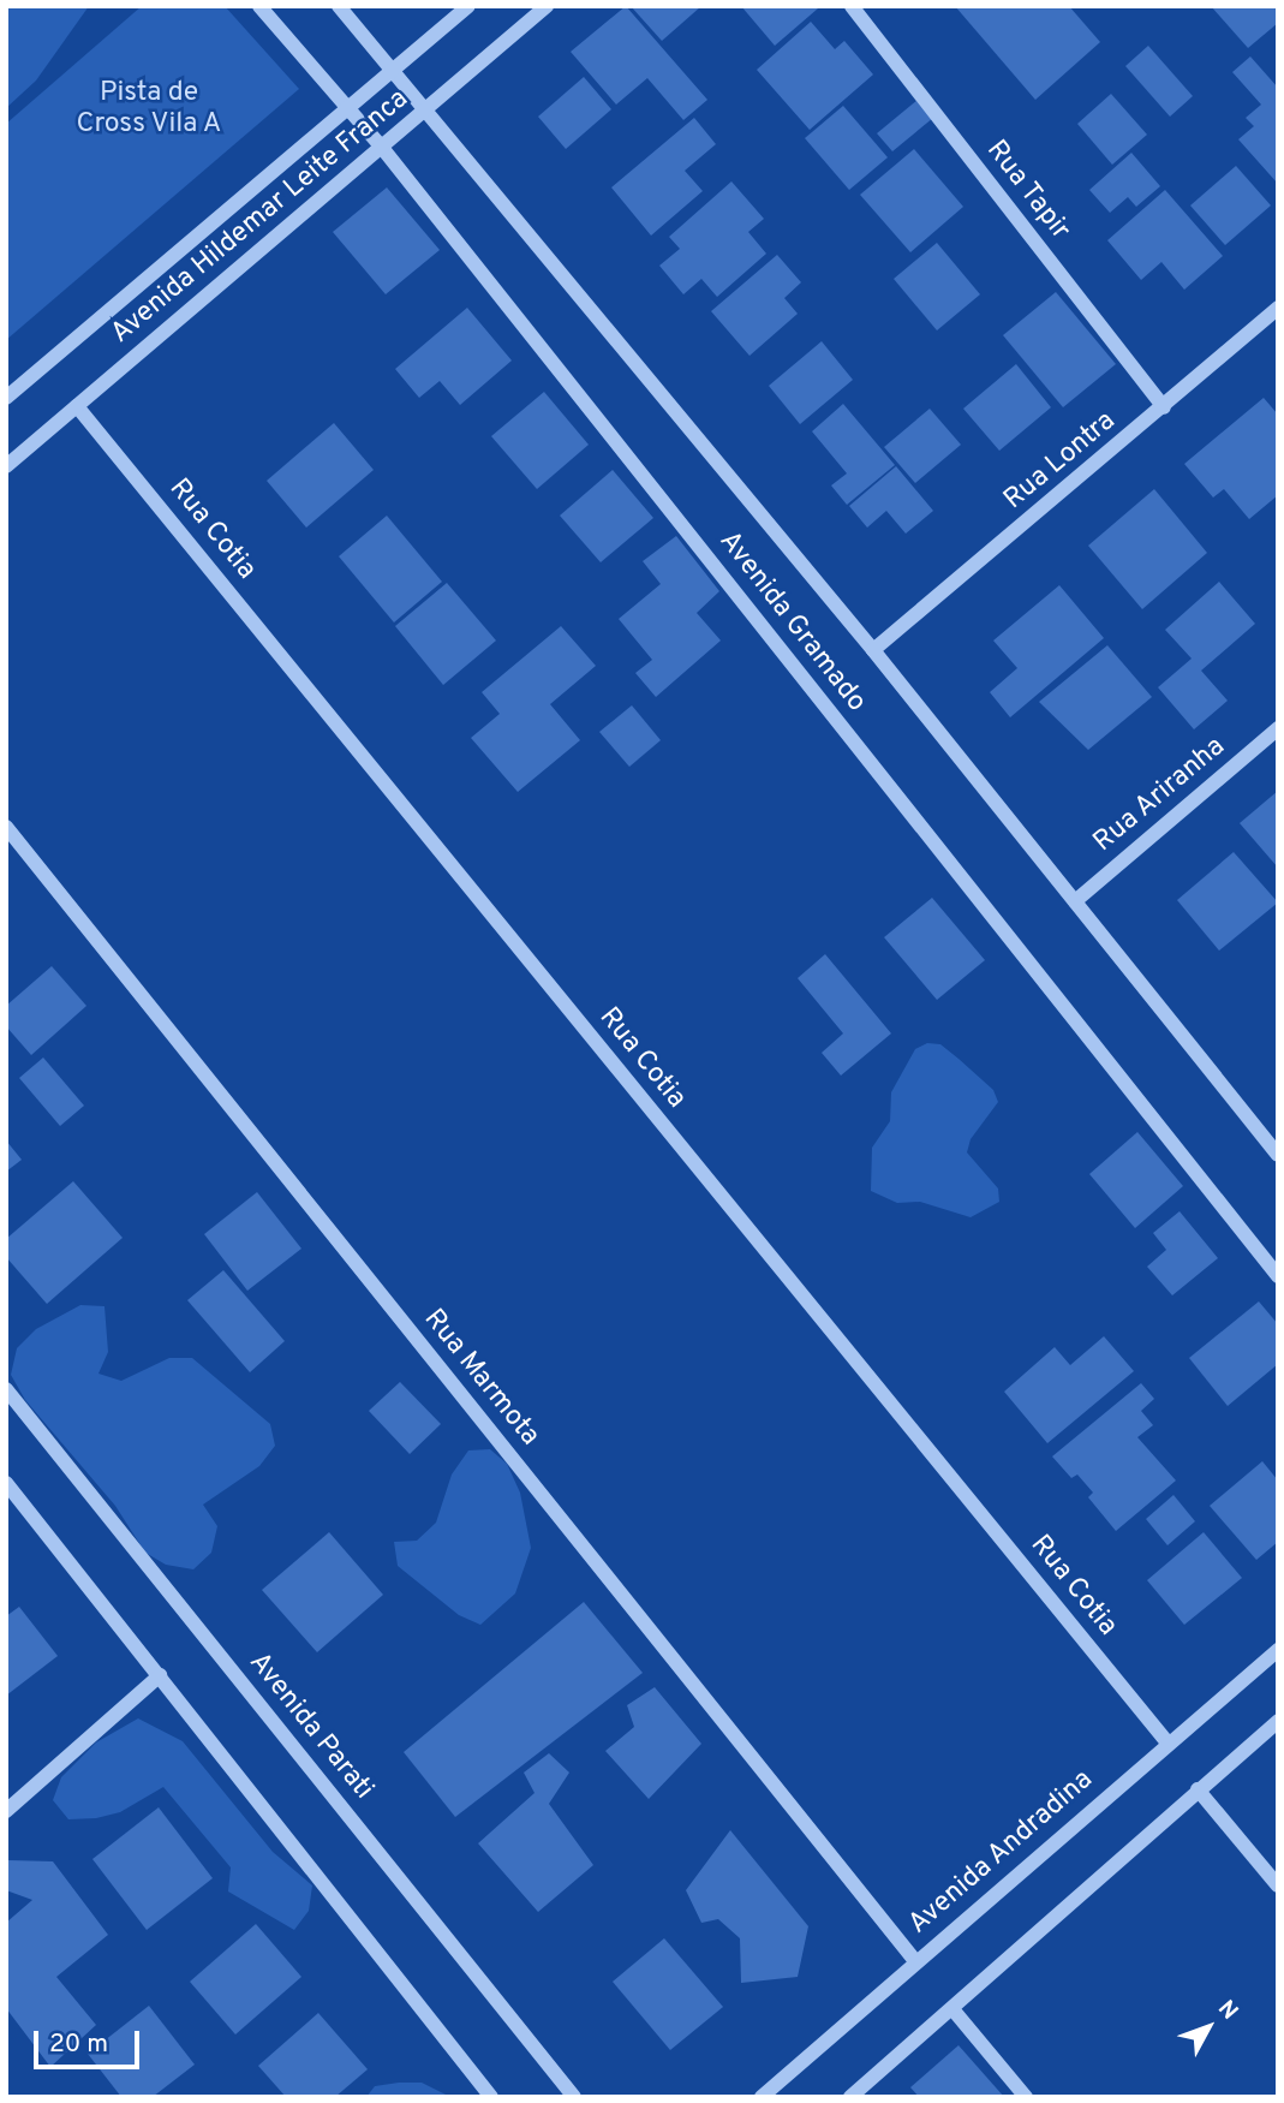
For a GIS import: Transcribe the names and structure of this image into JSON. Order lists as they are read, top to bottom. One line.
{"streets":{"street":["Rua Tapir","Avenida Hildemar Leite Franca","Rua Lontra","Rua Cotia","Avenida Gramado","Rua Ariranha","Rua Marmota","Avenida Parati","Avenida Andradina"]},"crossings":[["Rua Tapir","Rua Lontra"],["Avenida Hildemar Leite Franca","Rua Cotia"],["Avenida Hildemar Leite Franca","Avenida Gramado"],["Rua Lontra","Avenida Gramado"],["Rua Cotia","Avenida Andradina"],["Avenida Gramado","Rua Ariranha"],["Rua Marmota","Avenida Andradina"]],"parks":["Pista de Cross Vila A"],"scale_bar":"20 m","north":"top right"}
